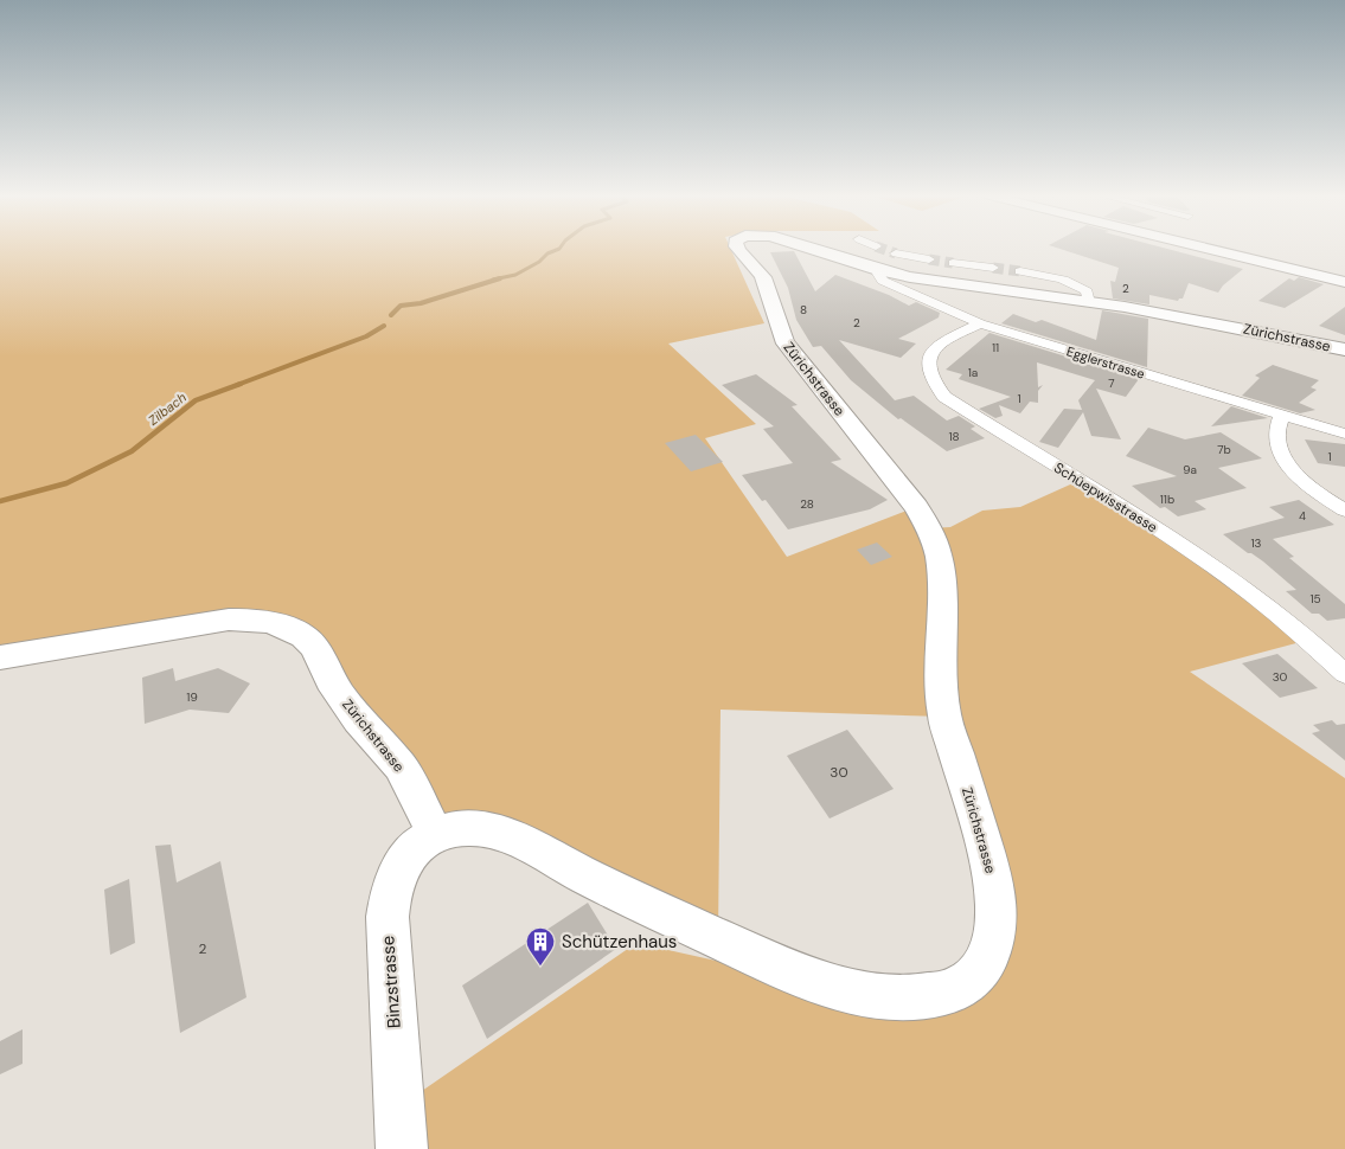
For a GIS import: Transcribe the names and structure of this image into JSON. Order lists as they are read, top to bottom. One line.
{"streets":{"main road":["Zürichstrasse","Binzstrasse"],"street":["Egglerstrasse","Schüepwisstrasse"]},"crossings":[["Zürichstrasse","Egglerstrasse"],["Zürichstrasse","Binzstrasse"],["Egglerstrasse","Schüepwisstrasse"]],"water":["Zilbach"],"places":{"building":["Schützenhaus"]},"house_numbers":["2","8","2","11","1a","7","1","18","7b","1","9a","11b","28","4","13","15","30","19","30","2"]}
